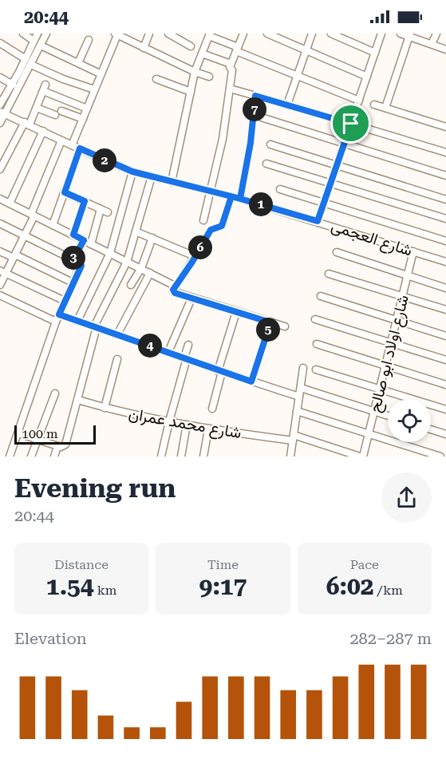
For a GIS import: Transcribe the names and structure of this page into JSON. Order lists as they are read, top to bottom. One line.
{"streets":{"street":["شارع العجمى","شارع اولاد ابو صالح","شارع محمد عمران"]},"crossings":[["شارع العجمى","شارع اولاد ابو صالح"],["شارع اولاد ابو صالح","شارع محمد عمران"]],"scale_bar":"100 m","page":{"status":"20:44","pins":["7","2","1","6","3","5","4"],"scale":"100 m","heading":["Evening run","20:44"],"stats":[["Distance","1.54 km"],["Time","9:17"],["Pace","6:02 /km"]],"chart":["Elevation","282–287 m"]}}
